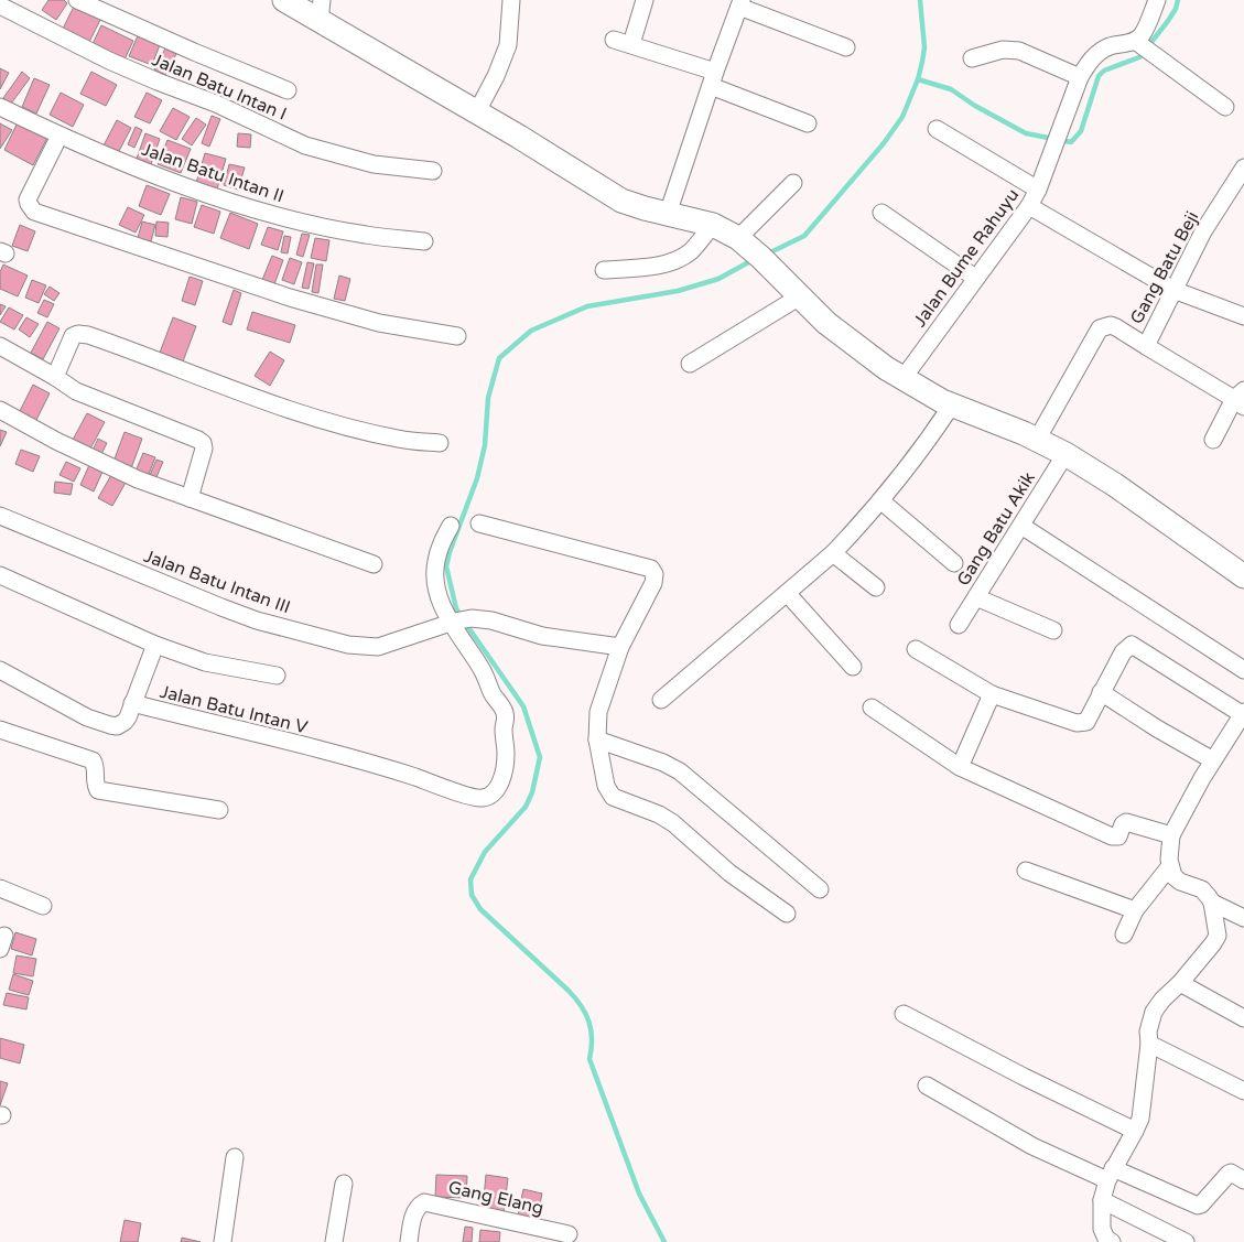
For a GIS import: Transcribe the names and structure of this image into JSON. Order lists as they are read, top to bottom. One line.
{"streets":{"street":["Jalan Batu Intan I","Jalan Batu Intan II","Jalan Bume Rahuyu","Gang Batu Beji","Gang Batu Akik","Jalan Batu Intan III","Jalan Batu Intan V","Gang Elang"]},"crossings":[["Jalan Batu Intan III","Jalan Batu Intan V"]]}
